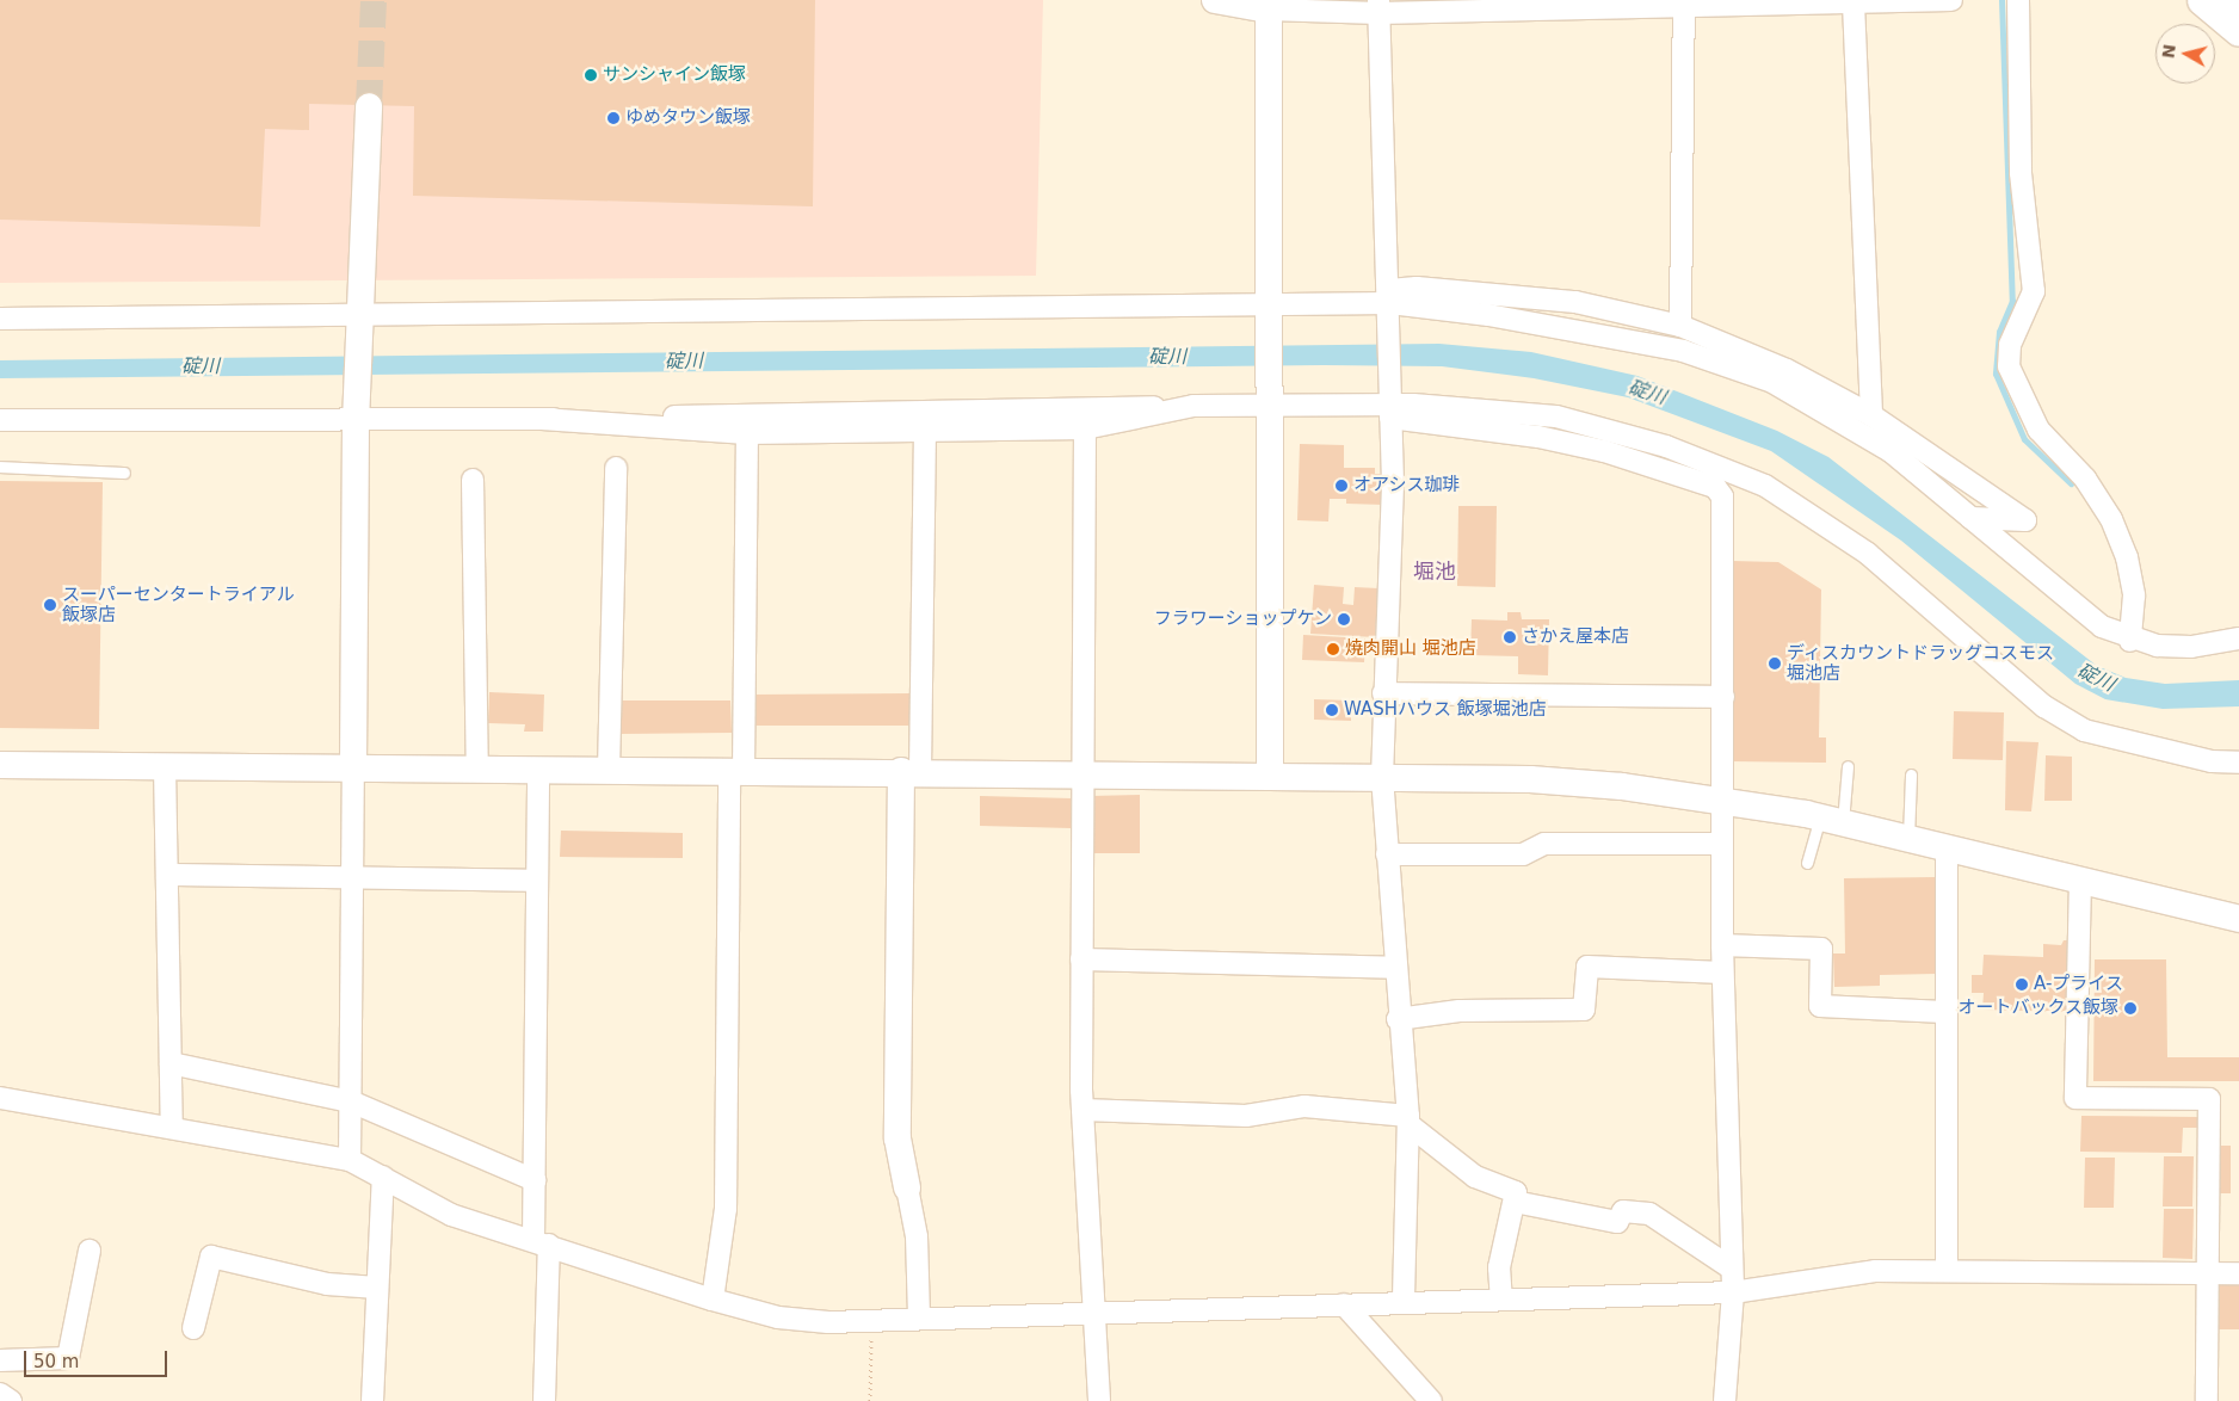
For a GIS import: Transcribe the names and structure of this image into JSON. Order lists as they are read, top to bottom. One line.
{"districts":["堀池"],"water":["碇川"],"places":["サンシャイン飯塚","ゆめタウン飯塚","オアシス珈琲","スーパーセンタートライアル 飯塚店","フラワーショップケン","さかえ屋本店","焼肉開山 堀池店","ディスカウントドラッグコスモス 堀池店","WASHハウス 飯塚堀池店","A-プライス","オートバックス飯塚"],"scale_bar":"50 m","north":"left"}
